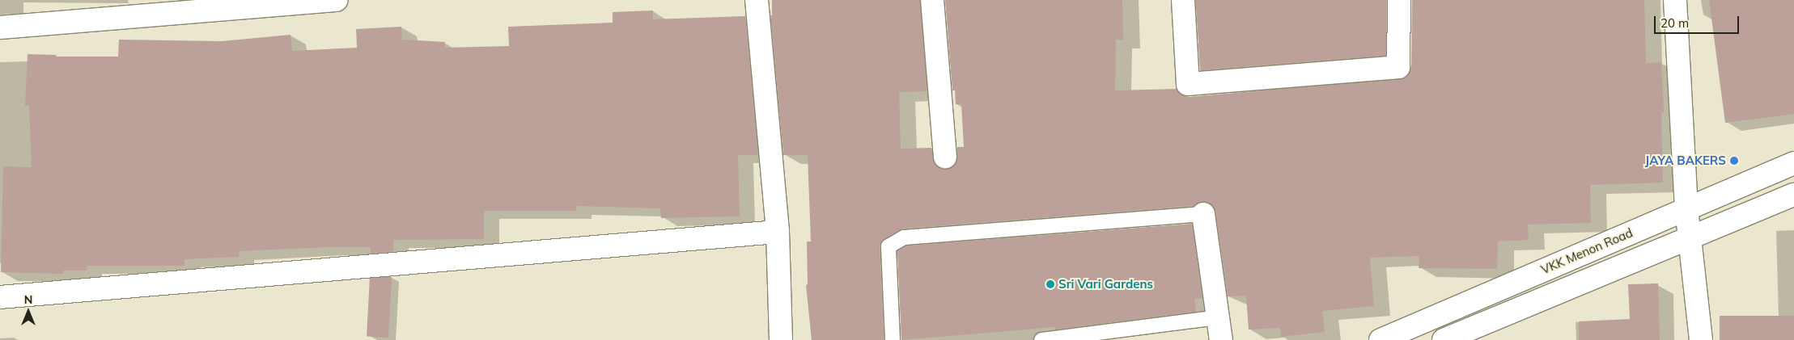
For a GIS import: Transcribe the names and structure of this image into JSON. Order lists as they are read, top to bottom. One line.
{"streets":{"street":["VKK Menon Road"]},"places":["JAYA BAKERS","Sri Vari Gardens"],"scale_bar":"20 m","north":"top"}
